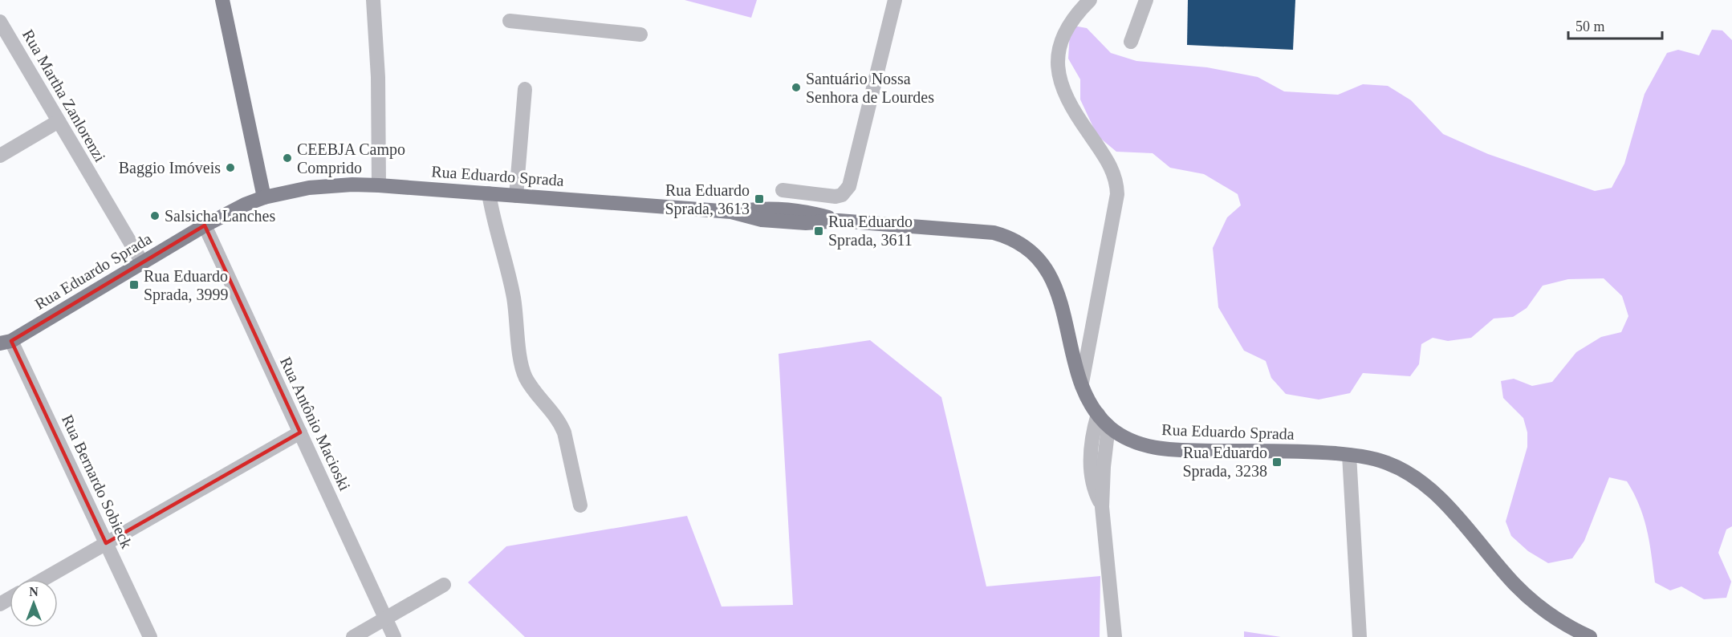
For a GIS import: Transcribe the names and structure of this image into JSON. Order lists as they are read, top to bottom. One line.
{"streets":{"main road":["Rua Eduardo Sprada"],"street":["Rua Martha Zanlorenzi","Rua Antônio Macioski","Rua Bernardo Sobieck"]},"crossings":[["Rua Martha Zanlorenzi","Rua Eduardo Sprada"],["Rua Eduardo Sprada","Rua Antônio Macioski"],["Rua Eduardo Sprada","Rua Bernardo Sobieck"]],"places":{"other":["Santuário Nossa Senhora de Lourdes","CEEBJA Campo Comprido","Baggio Imóveis","Salsicha Lanches"],"transit":["Rua Eduardo Sprada, 3613","Rua Eduardo Sprada, 3611","Rua Eduardo Sprada, 3999","Rua Eduardo Sprada, 3238"]},"scale_bar":"50 m","north":"top"}
